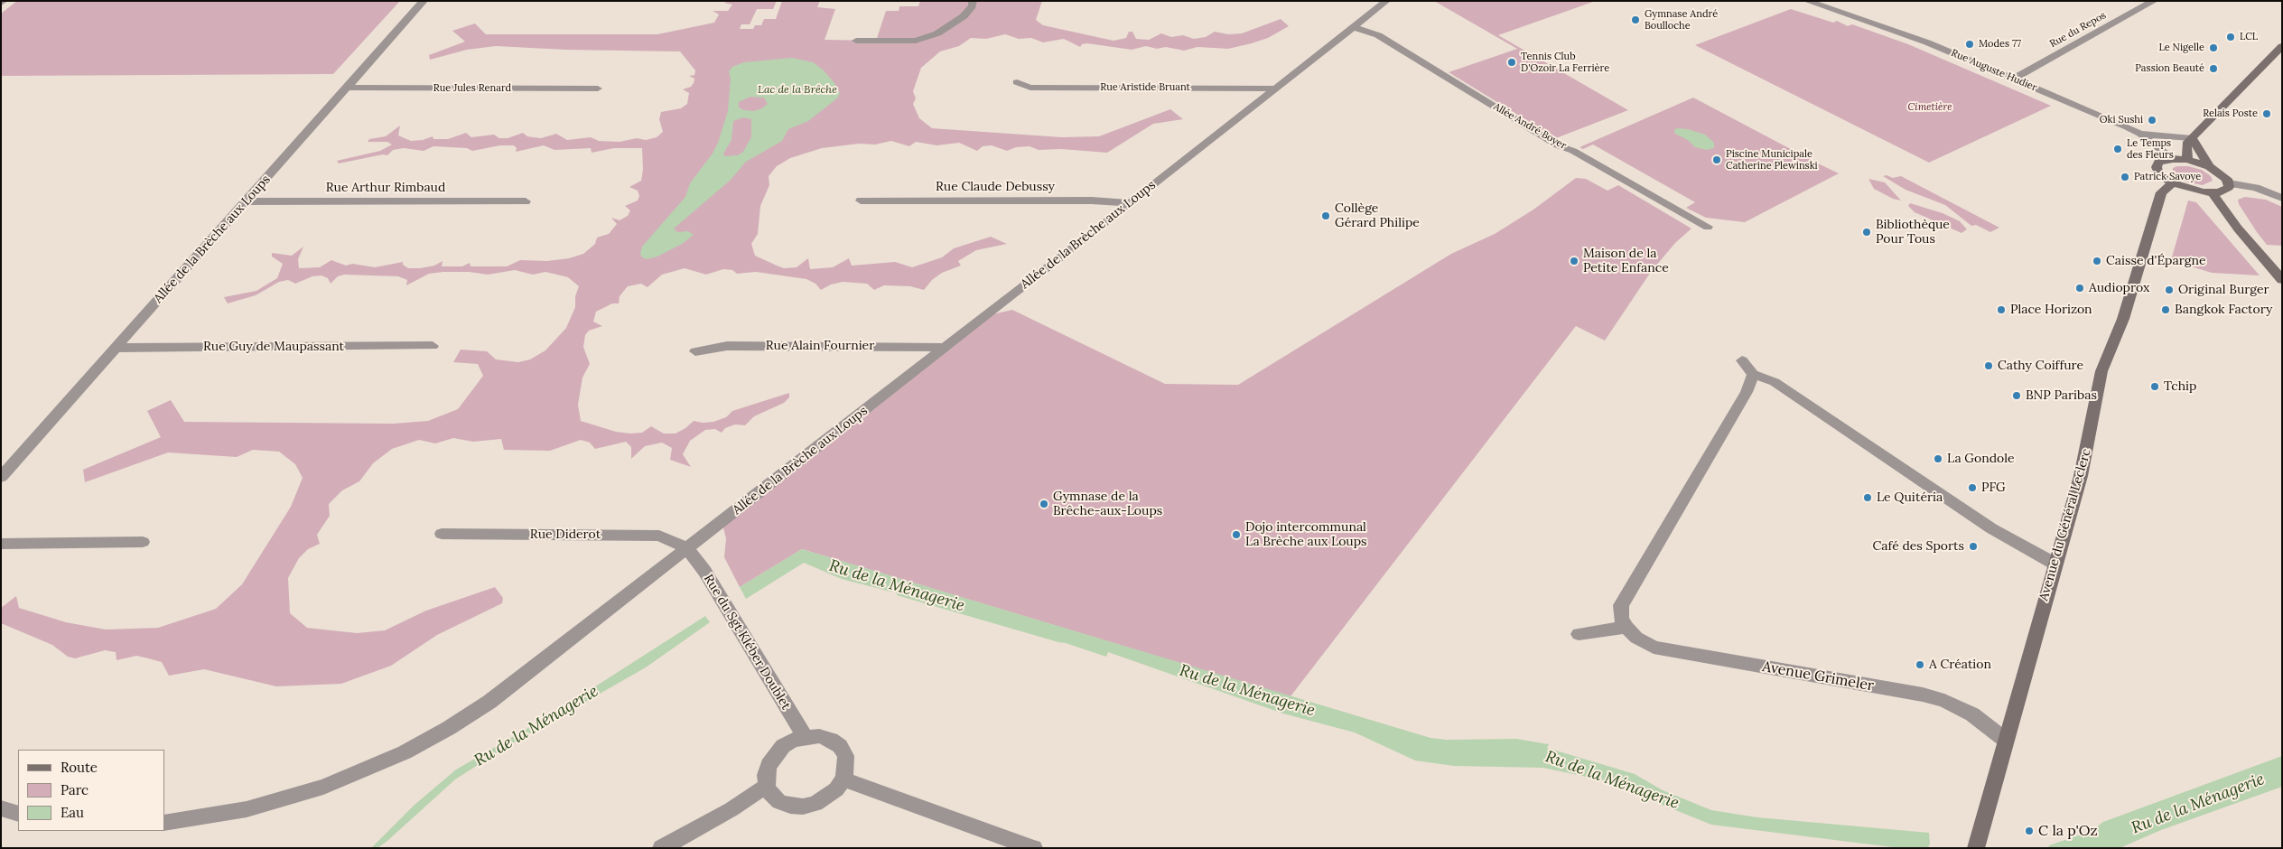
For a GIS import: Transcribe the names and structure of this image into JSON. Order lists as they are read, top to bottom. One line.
{"streets":{"street":["Rue du Repos","Rue Auguste Hudier","Rue Aristide Bruant","Rue Jules Renard","Allée André Boyer","Rue Claude Debussy","Rue Arthur Rimbaud","Allée de la Brèche aux Loups","Rue Alain Fournier","Rue Guy de Maupassant","Avenue du Général Leclerc","Rue Diderot","Rue du Sgt Kléber Doublet","Avenue Grimeler"]},"crossings":[["Rue du Repos","Rue Auguste Hudier"],["Rue Aristide Bruant","Allée de la Brèche aux Loups"],["Rue Jules Renard","Allée de la Brèche aux Loups"],["Allée André Boyer","Allée de la Brèche aux Loups"],["Rue Claude Debussy","Allée de la Brèche aux Loups"],["Rue Arthur Rimbaud","Allée de la Brèche aux Loups"],["Allée de la Brèche aux Loups","Rue Alain Fournier"],["Allée de la Brèche aux Loups","Rue Guy de Maupassant"],["Allée de la Brèche aux Loups","Rue Diderot"],["Allée de la Brèche aux Loups","Rue du Sgt Kléber Doublet"],["Avenue du Général Leclerc","Avenue Grimeler"],["Rue Diderot","Rue du Sgt Kléber Doublet"]],"water":["Lac de la Brêche","Ru de la Ménagerie"],"parks":["Cimetière"],"places":["Gymnase André Boulloche","LCL","Modes 77","Le Nigelle","Tennis Club D'Ozoir La Ferrière","Passion Beauté","Relais Poste","Oki Sushi","Le Temps des Fleurs","Piscine Municipale Catherine Plewinski","Patrick Savoye","Collège Gérard Philipe","Bibliothèque Pour Tous","Maison de la Petite Enfance","Caisse d'Épargne","Audioprox","Original Burger","Place Horizon","Bangkok Factory","Cathy Coiffure","Tchip","BNP Paribas","La Gondole","PFG","Le Quitéria","Gymnase de la Brêche-aux-Loups","Dojo intercommunal La Brèche aux Loups","Café des Sports","A Création","C la p'Oz"],"legend":["Route","Parc","Eau"]}
